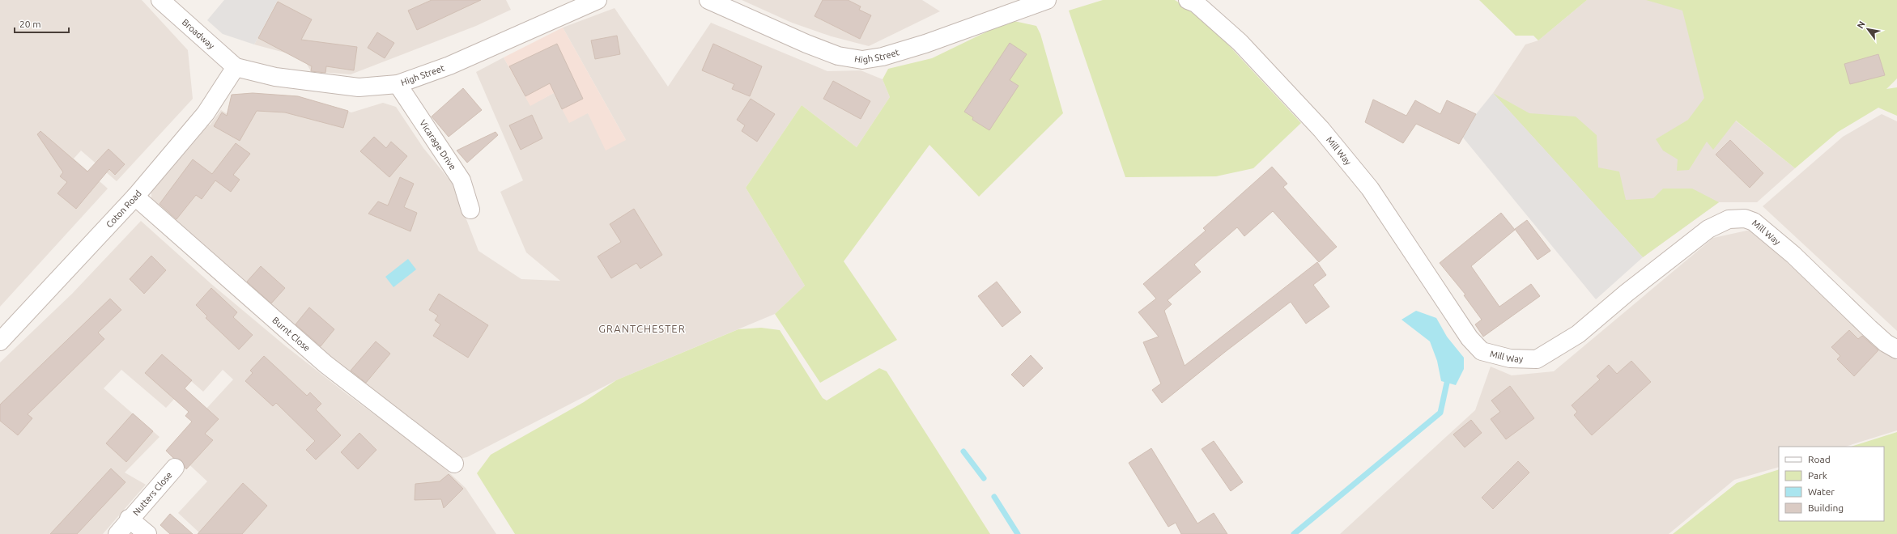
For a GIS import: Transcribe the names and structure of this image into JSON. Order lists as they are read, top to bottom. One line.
{"streets":{"street":["Broadway","High Street","Vicarage Drive","Mill Way","Coton Road","Burnt Close","Nutters Close"]},"crossings":[["Broadway","High Street"],["Broadway","Coton Road"],["High Street","Vicarage Drive"],["High Street","Coton Road"],["Coton Road","Burnt Close"]],"districts":["GRANTCHESTER"],"legend":["Road","Park","Water","Building"],"scale_bar":"20 m","north":"top left"}
